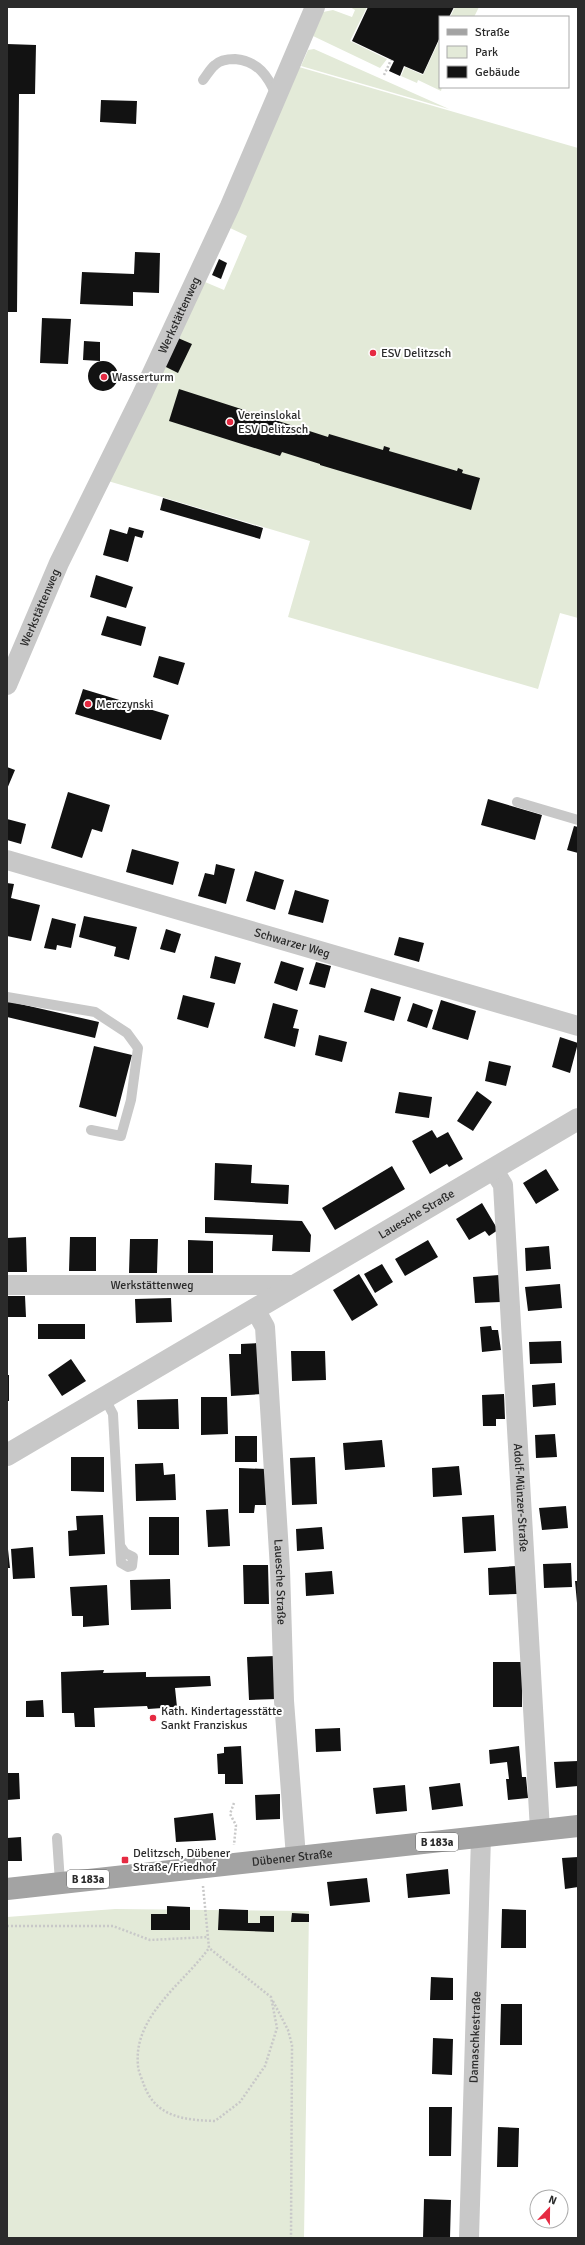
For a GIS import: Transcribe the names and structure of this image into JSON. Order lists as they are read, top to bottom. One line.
{"streets":{"main road":["B 183a","Dübener Straße"],"street":["Werkstättenweg","Schwarzer Weg","Lauesche Straße","Adolf-Münzer-Straße","Damaschkestraße"]},"crossings":[["Werkstättenweg","Lauesche Straße"],["Lauesche Straße","Adolf-Münzer-Straße"],["Lauesche Straße","Dübener Straße"],["Adolf-Münzer-Straße","Dübener Straße"],["Dübener Straße","Damaschkestraße"]],"places":{"other":["ESV Delitzsch","Wasserturm","Vereinslokal ESV Delitzsch","Merczynski","Kath. Kindertagesstätte Sankt Franziskus"],"transit":["Delitzsch, Dübener Straße/Friedhof"]},"legend":["Straße","Park","Gebäude"],"north":"top"}
